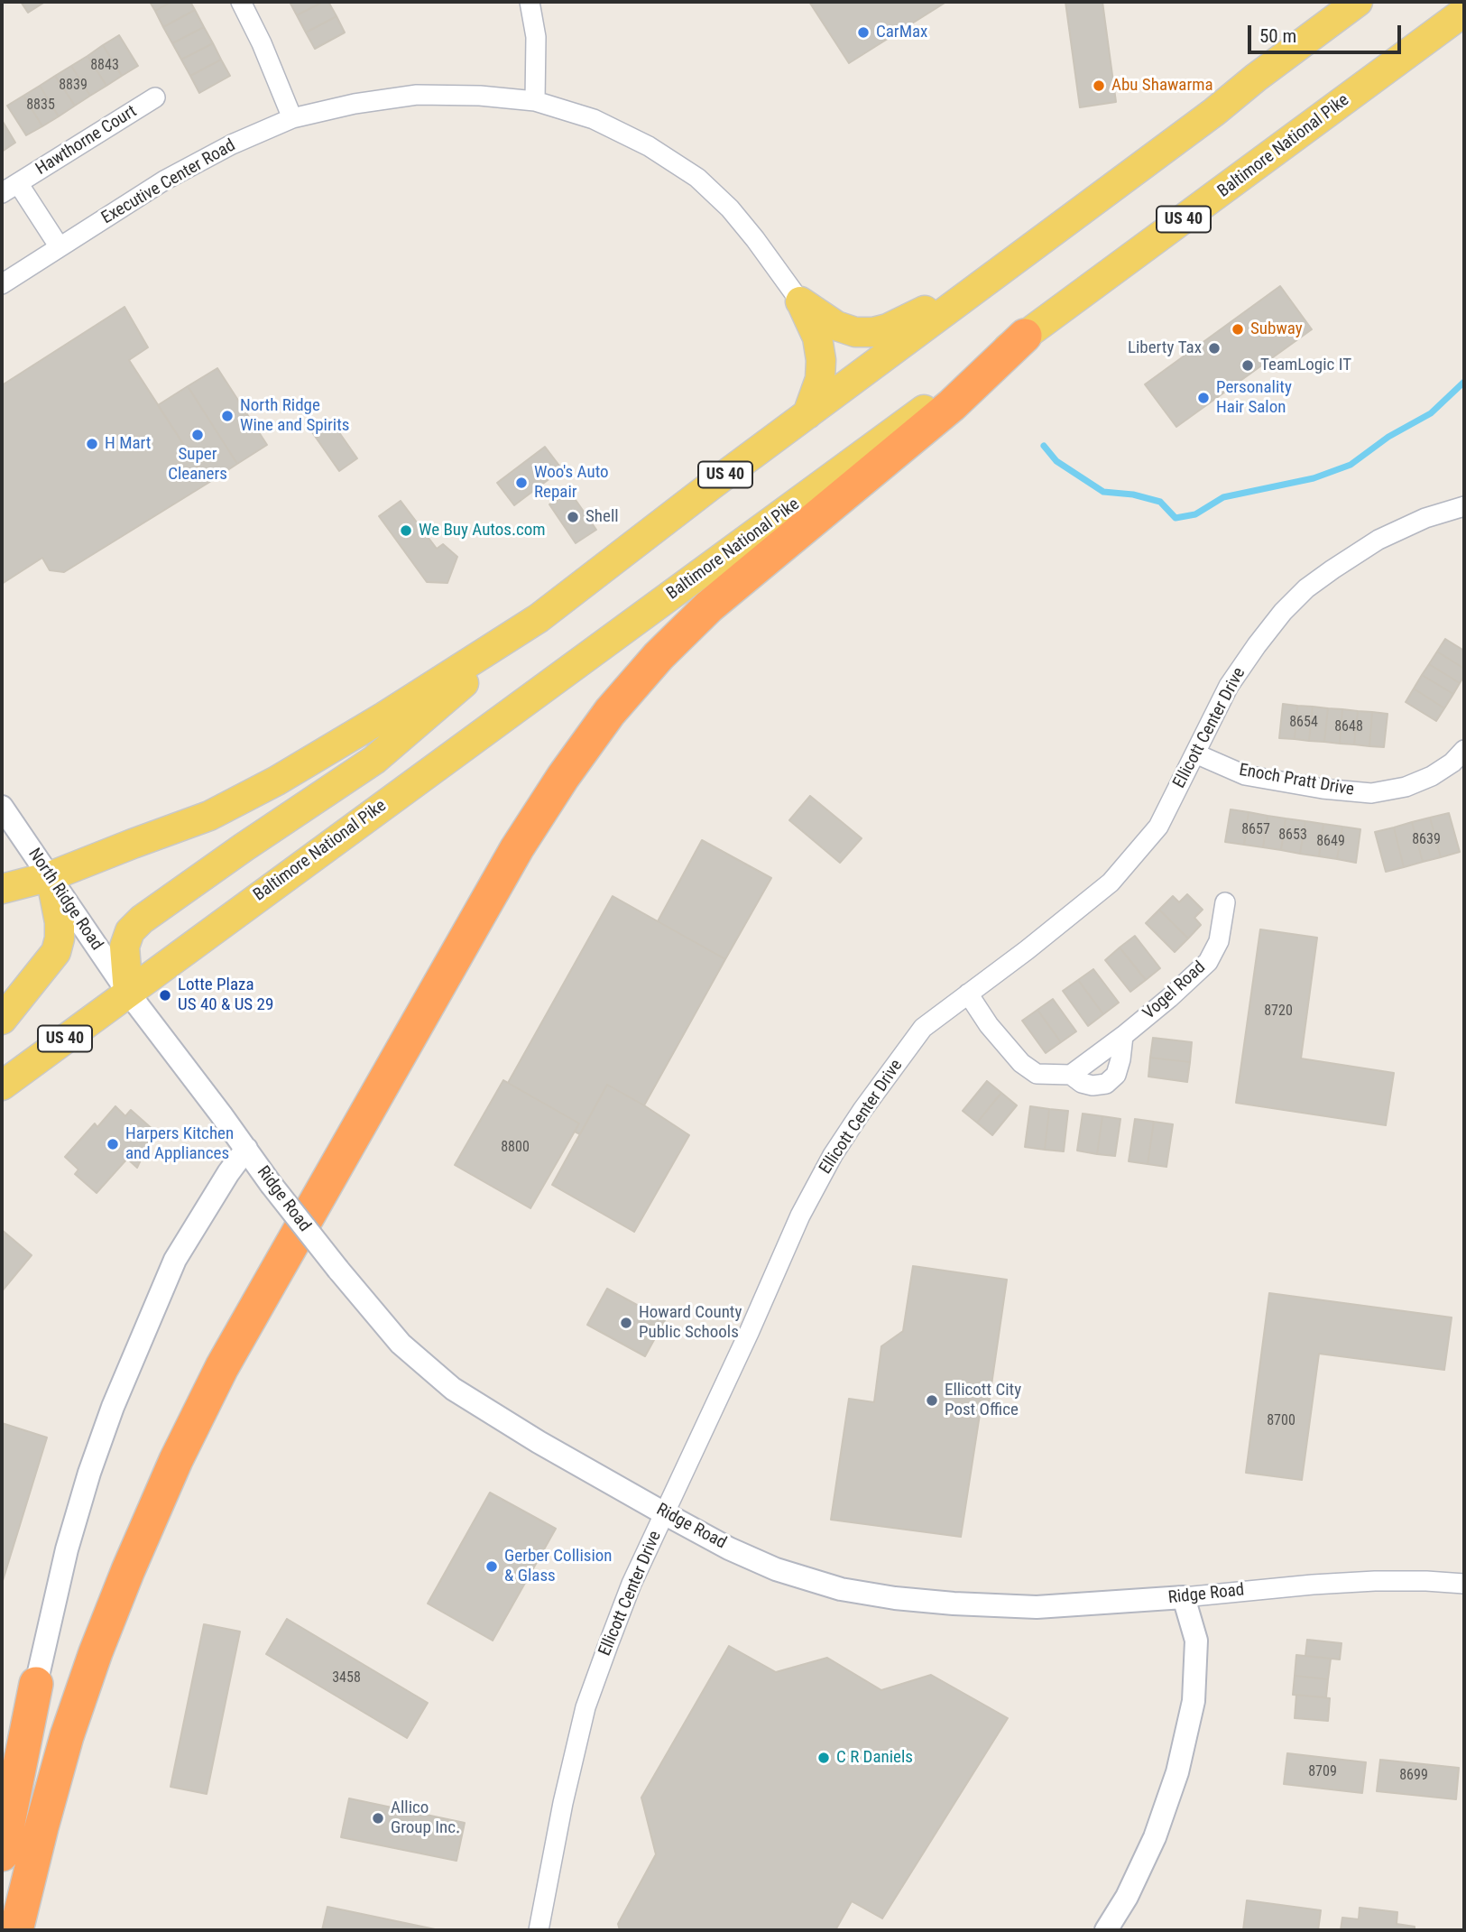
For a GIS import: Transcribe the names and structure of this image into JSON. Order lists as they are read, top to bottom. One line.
{"streets":{"main road":["Baltimore National Pike","US 40"],"street":["Hawthorne Court","Executive Center Road","Ellicott Center Drive","Enoch Pratt Drive","North Ridge Road","Vogel Road","Ridge Road"]},"crossings":[["Hawthorne Court","Executive Center Road"],["Baltimore National Pike","North Ridge Road"],["Baltimore National Pike","Ridge Road"],["US 40","North Ridge Road"],["Ellicott Center Drive","Enoch Pratt Drive"],["Ellicott Center Drive","Ridge Road"],["North Ridge Road","Ridge Road"]],"places":["CarMax","Abu Shawarma","Subway","Liberty Tax","TeamLogic IT","Personality Hair Salon","North Ridge Wine and Spirits","Super Cleaners","H Mart","Woo's Auto Repair","Shell","We Buy Autos.com","Lotte Plaza US 40 & US 29","Harpers Kitchen and Appliances","Howard County Public Schools","Ellicott City Post Office","Gerber Collision & Glass","C R Daniels","Allico Group Inc."],"house_numbers":["8843","8839","8835","8654","8648","8657","8653","8639","8649","8720","8800","8700","3458","8709","8699"],"scale_bar":"50 m"}
